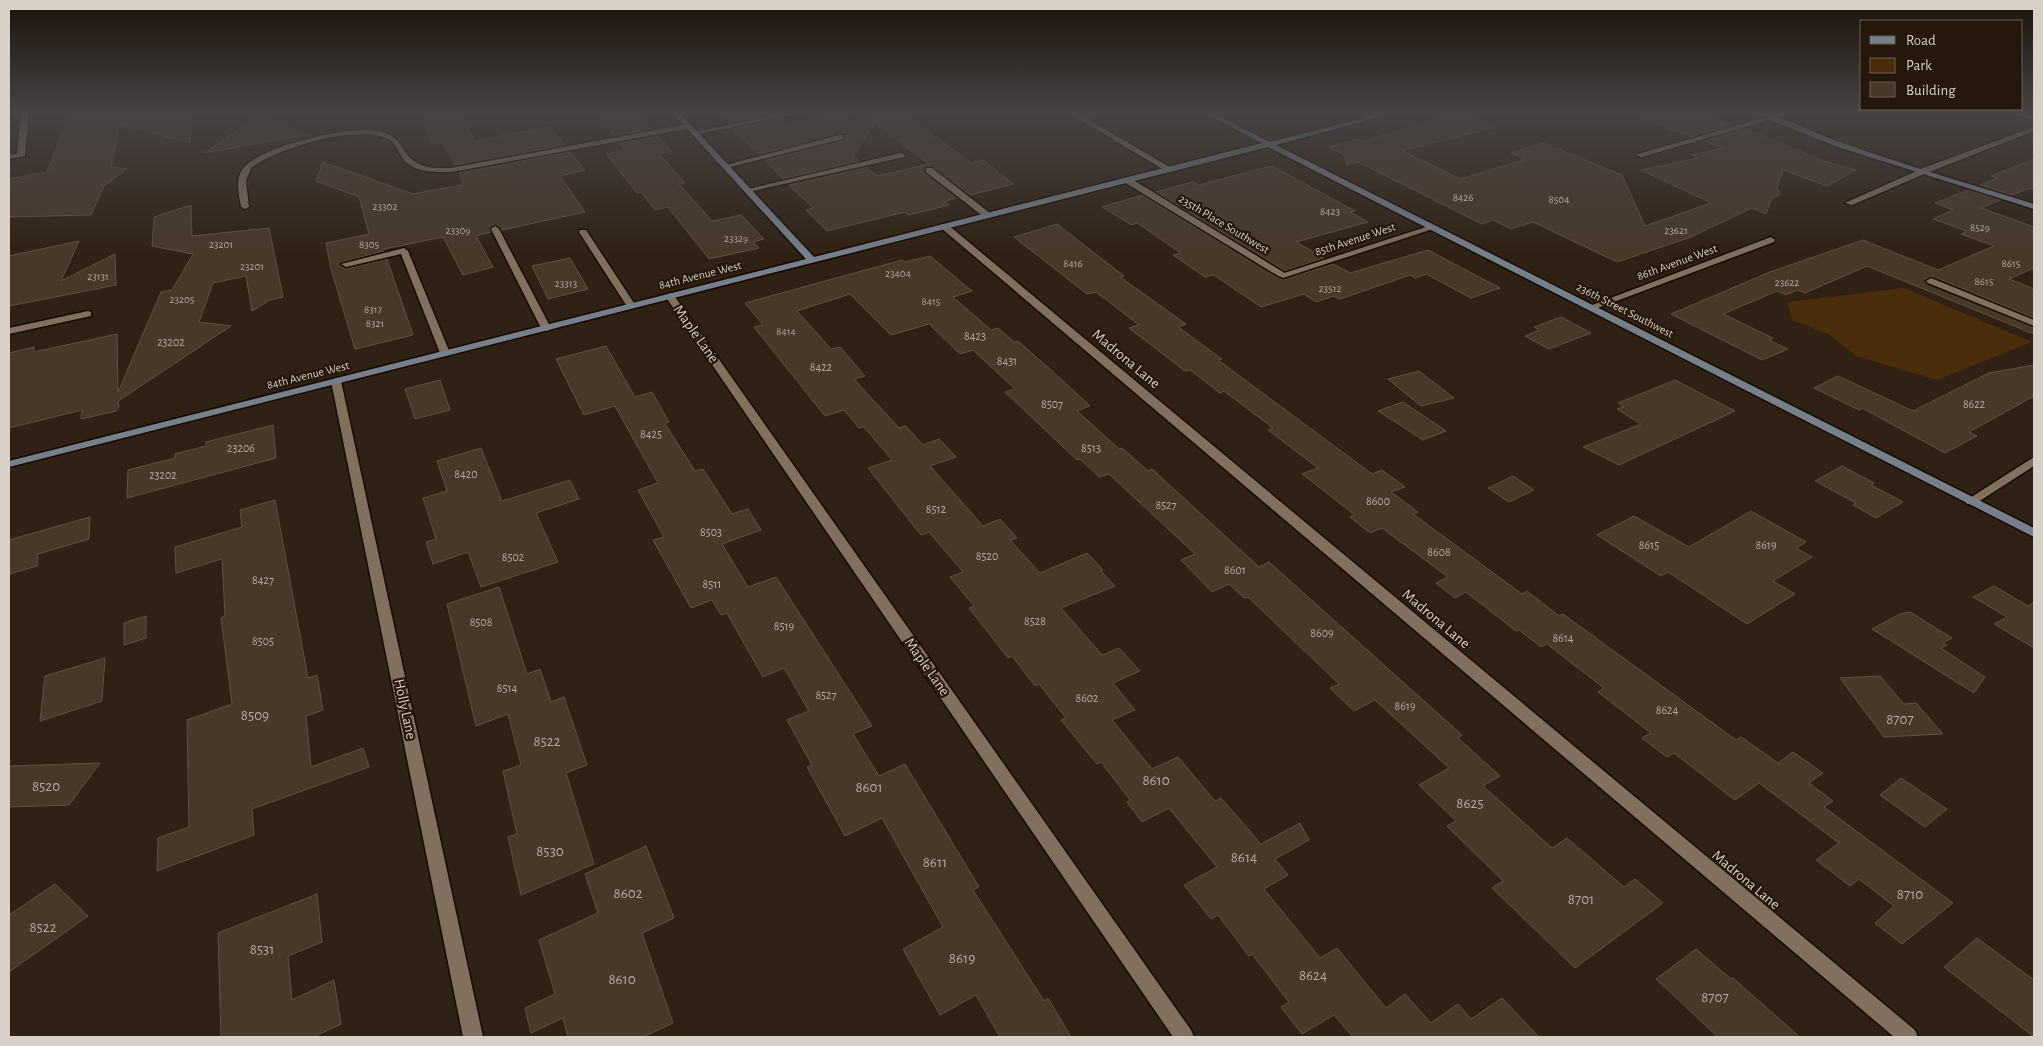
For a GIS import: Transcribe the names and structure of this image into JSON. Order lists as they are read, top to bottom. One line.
{"streets":{"street":["235th Place Southwest","85th Avenue West","86th Avenue West","84th Avenue West","236th Street Southwest","Maple Lane","Madrona Lane","Holly Lane"]},"crossings":[["235th Place Southwest","85th Avenue West"],["235th Place Southwest","84th Avenue West"],["85th Avenue West","236th Street Southwest"],["86th Avenue West","236th Street Southwest"],["84th Avenue West","Maple Lane"],["84th Avenue West","Madrona Lane"],["84th Avenue West","Holly Lane"]],"house_numbers":["8426","8504","23302","8423","8529","23309","23621","23329","23201","8305","8416","8615","23201","23404","23131","8615","23622","23313","23512","23205","8415","8317","8321","8414","8423","23202","8431","8422","8507","8622","8425","23206","8513","8420","23202","8600","8527","8512","8503","8615","8619","8608","8520","8502","8601","8427","8511","8528","8508","8519","8609","8614","8505","8514","8527","8602","8619","8624","8509","8707","8522","8610","8520","8601","8625","8530","8614","8611","8602","8710","8701","8522","8531","8619","8624","8610","8707"],"legend":["Road","Park","Building"]}
